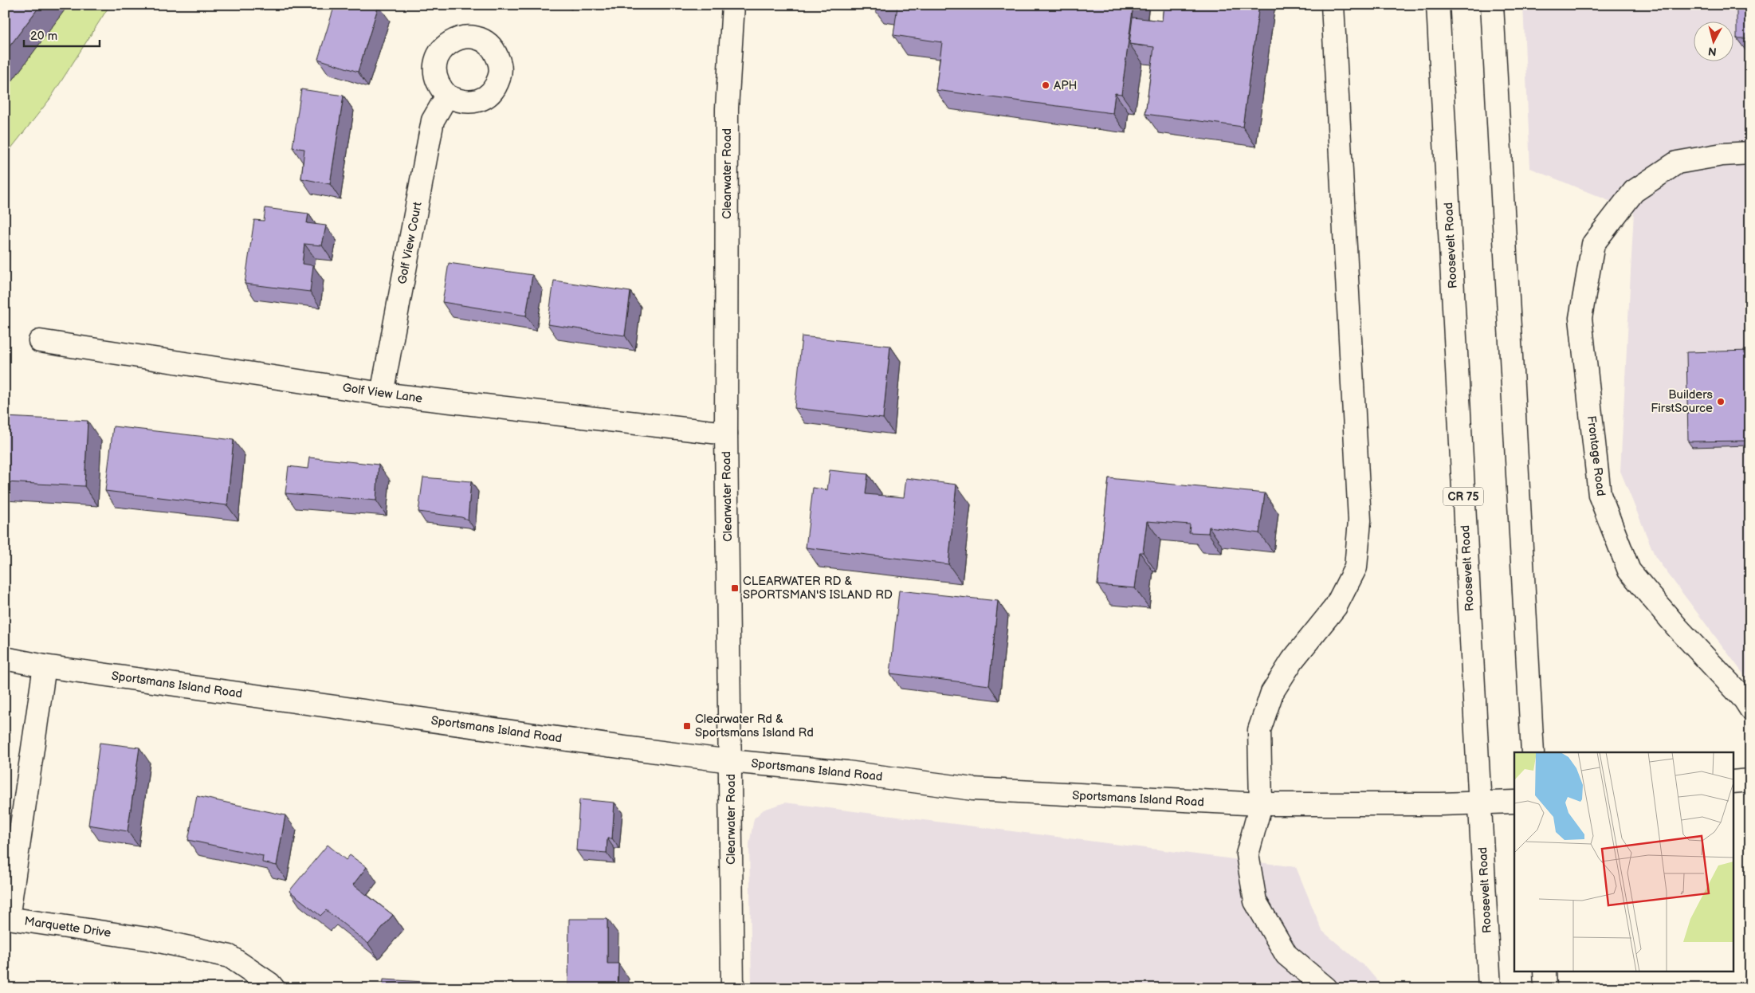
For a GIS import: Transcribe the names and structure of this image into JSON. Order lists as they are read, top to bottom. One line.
{"streets":{"street":["Clearwater Road","Golf View Court","Roosevelt Road","Golf View Lane","Frontage Road","CR 75","Sportsmans Island Road","Marquette Drive"]},"crossings":[["Clearwater Road","Golf View Lane"],["Clearwater Road","Sportsmans Island Road"],["Golf View Court","Golf View Lane"],["Roosevelt Road","Sportsmans Island Road"],["Sportsmans Island Road","Marquette Drive"]],"places":{"other":["APH","Builders FirstSource"],"transit":["CLEARWATER RD & SPORTSMAN'S ISLAND RD","Clearwater Rd & Sportsmans Island Rd"]},"scale_bar":"20 m","north":"bottom"}
